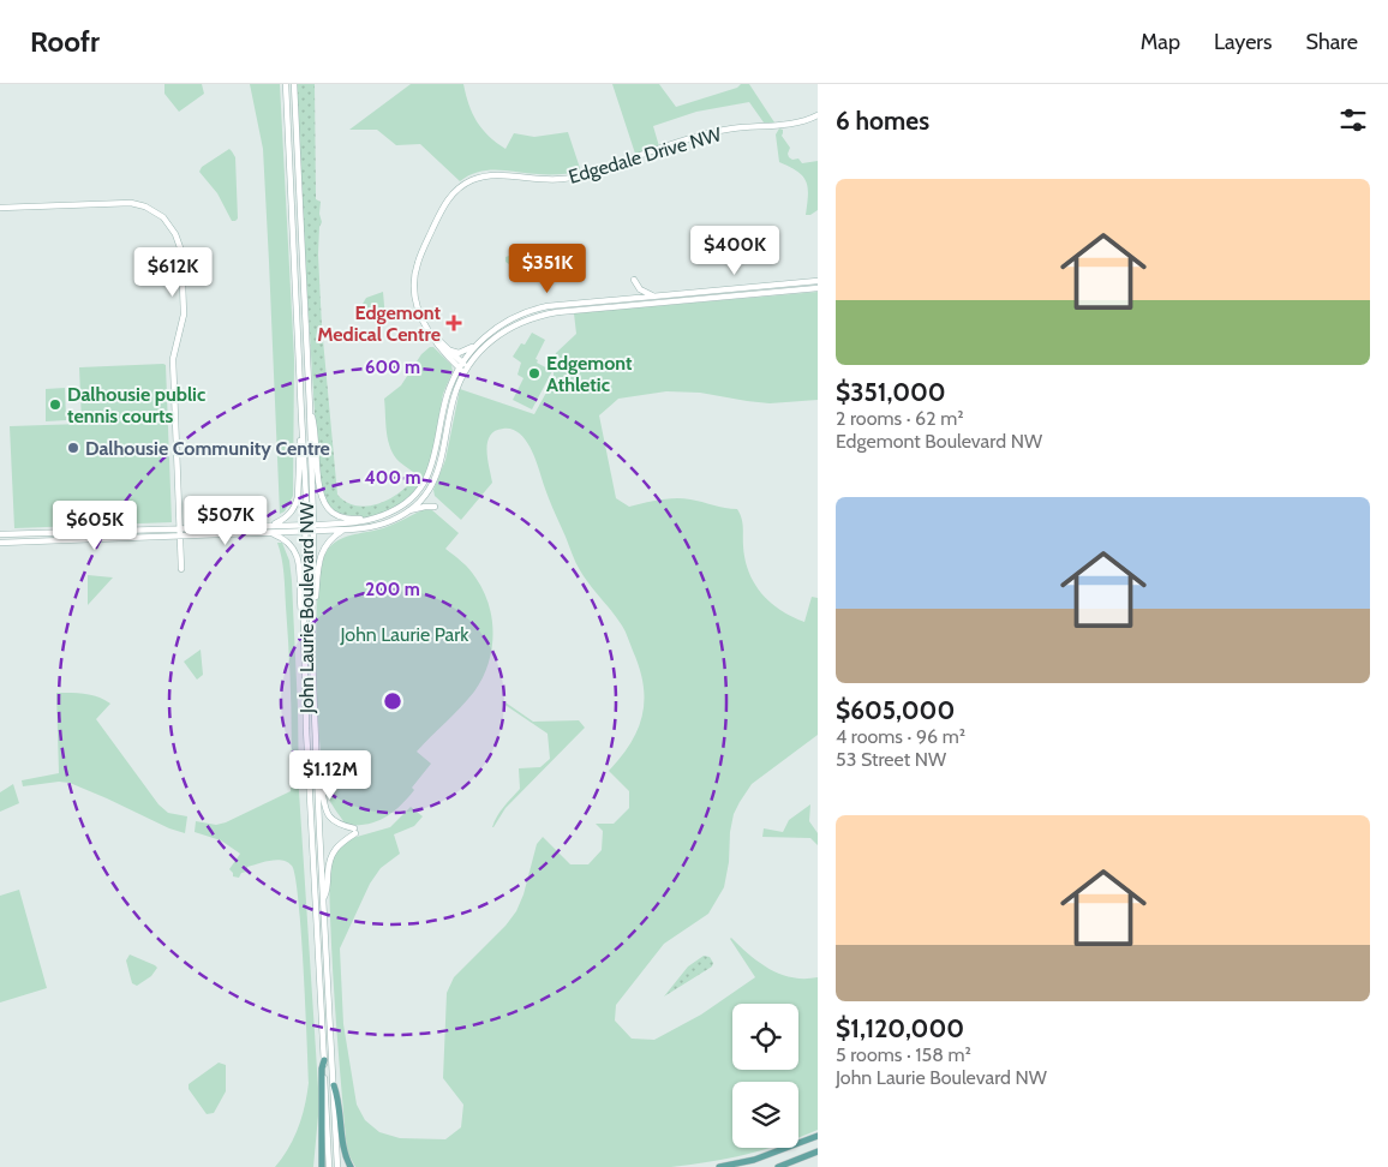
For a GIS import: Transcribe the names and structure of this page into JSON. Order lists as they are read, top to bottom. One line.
{"streets":{"main road":["Edgedale Drive NW","John Laurie Boulevard NW"]},"parks":["John Laurie Park"],"places":{"health":["Edgemont Medical Centre"],"other":["Edgemont Athletic","Dalhousie public tennis courts","Dalhousie Community Centre"]},"page":{"header":"Roofr","nav":["Map","Layers","Share"],"heading":"6 homes","list":[{"name":"$351,000","note":"2 rooms · 62 m² · Edgemont Boulevard NW"},{"name":"$605,000","note":"4 rooms · 96 m² · 53 Street NW"},{"name":"$1,120,000","note":"5 rooms · 158 m² · John Laurie Boulevard NW"}],"price":["$400K","$351K","$612K","$507K","$605K","$1.12M"]},"rings":["600 m","400 m","200 m"]}
